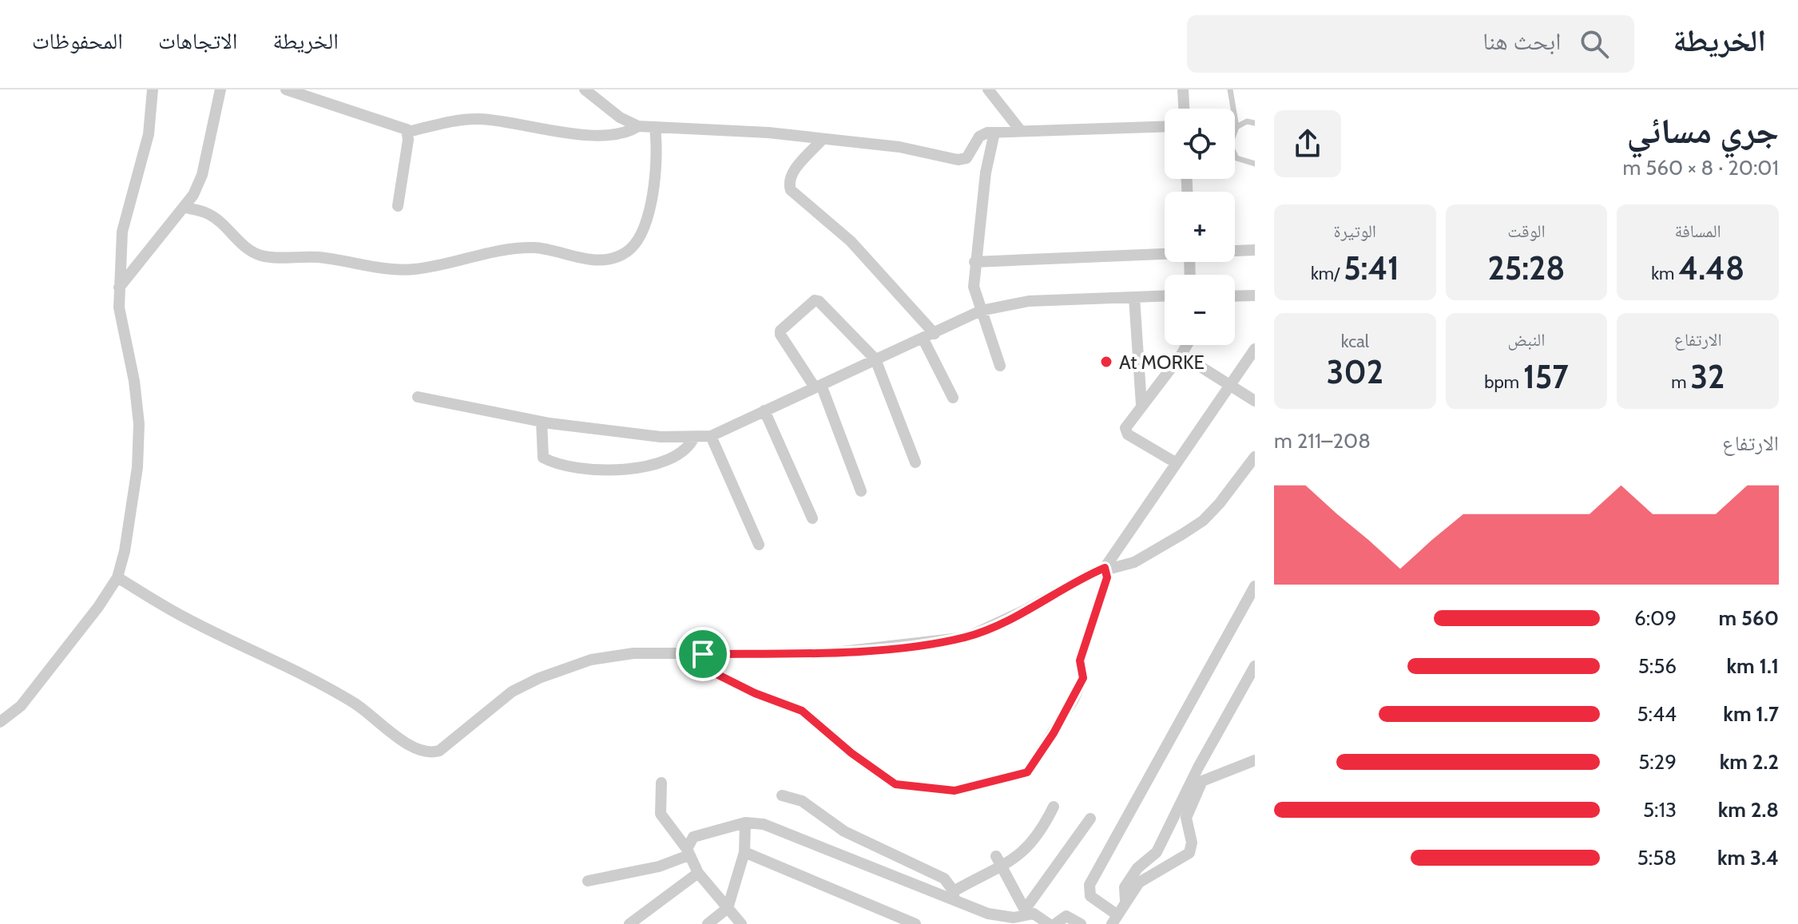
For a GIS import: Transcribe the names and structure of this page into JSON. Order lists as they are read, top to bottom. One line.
{"places":["At MORKE"],"page":{"header":"الخريطة","search":"ابحث هنا","nav":["الخريطة","الاتجاهات","المحفوظات"],"heading":["جري مسائي","20:01 · 8 × 560 m"],"map_buttons":["+","−"],"stats":[["المسافة","4.48 km"],["الوقت","25:28"],["الوتيرة","5:41 /km"],["الارتفاع","32 m"],["النبض","157 bpm"],["kcal","302"]],"chart":["الارتفاع","208–211 m"],"list":[{"name":"560 m","note":"6:09"},{"name":"1.1 km","note":"5:56"},{"name":"1.7 km","note":"5:44"},{"name":"2.2 km","note":"5:29"},{"name":"2.8 km","note":"5:13"},{"name":"3.4 km","note":"5:58"}]}}
